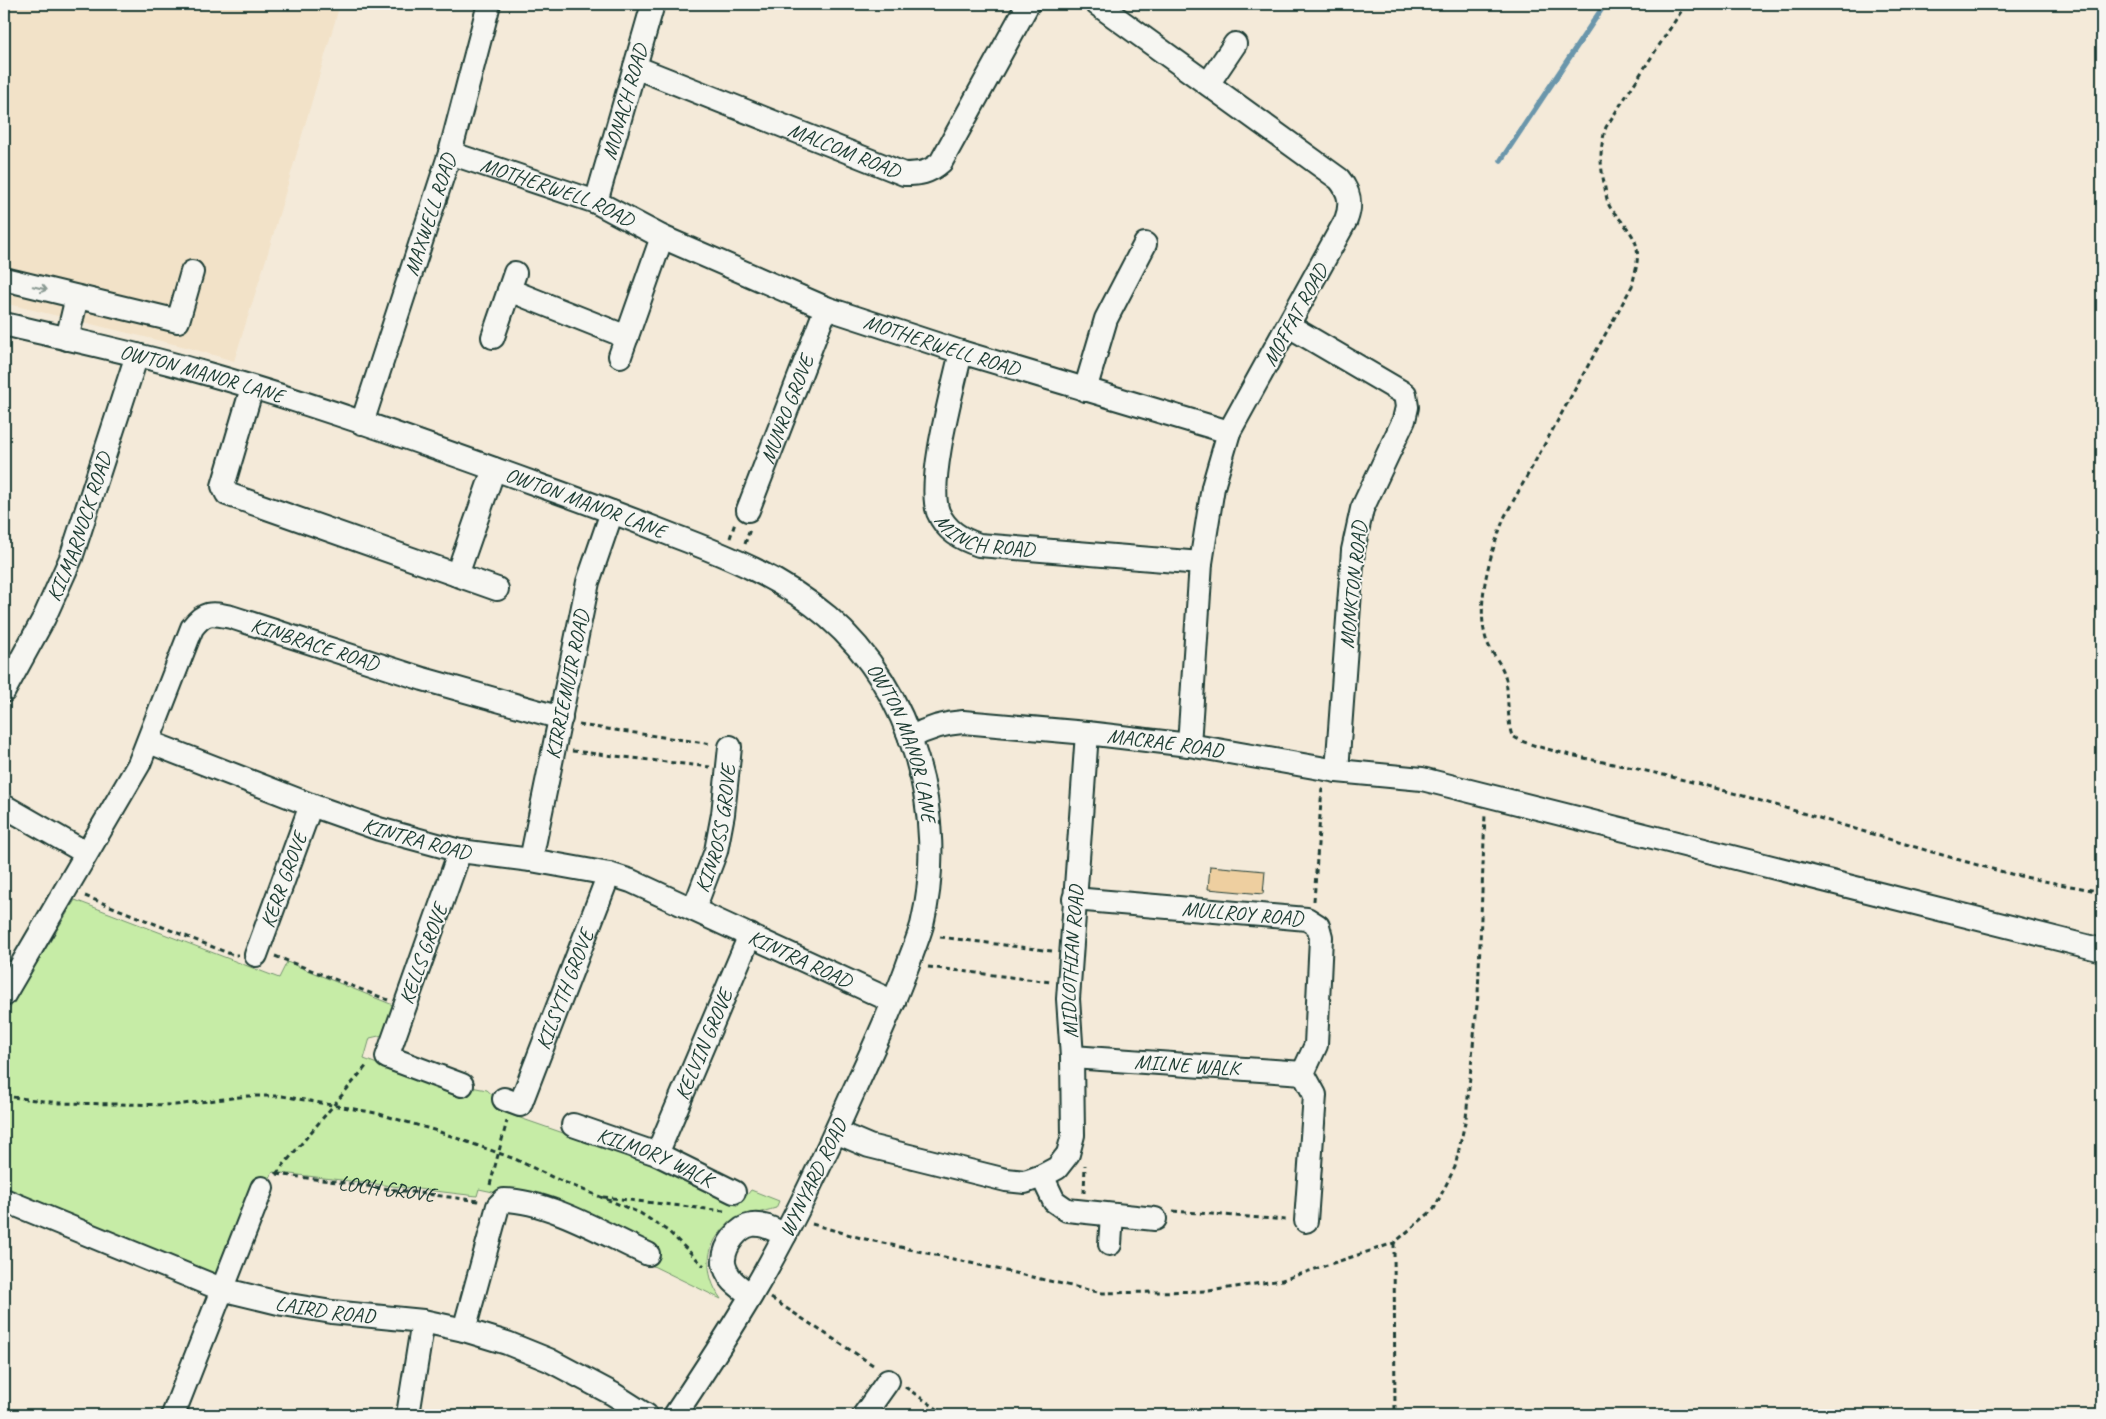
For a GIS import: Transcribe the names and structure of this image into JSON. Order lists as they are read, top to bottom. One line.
{"streets":{"street":["MONACH ROAD","MALCOM ROAD","MOTHERWELL ROAD","MAXWELL ROAD","MOFFAT ROAD","OWTON MANOR LANE","MUNRO GROVE","KILMARNOCK ROAD","MINCH ROAD","MONKTON ROAD","KINBRACE ROAD","KIRRIEMUIR ROAD","MACRAE ROAD","KINROSS GROVE","KINTRA ROAD","KERR GROVE","MULLROY ROAD","KELLS GROVE","MIDLOTHIAN ROAD","KILSYTH GROVE","KELVIN GROVE","MILNE WALK","KILMORY WALK","WYNYARD ROAD","LAIRD ROAD"],"path":["LOCH GROVE"]},"crossings":[["MONACH ROAD","MALCOM ROAD"],["MONACH ROAD","MOTHERWELL ROAD"],["MOTHERWELL ROAD","MAXWELL ROAD"],["MOTHERWELL ROAD","MOFFAT ROAD"],["MOTHERWELL ROAD","MUNRO GROVE"],["MOTHERWELL ROAD","MINCH ROAD"],["MAXWELL ROAD","OWTON MANOR LANE"],["MOFFAT ROAD","MINCH ROAD"],["MOFFAT ROAD","MONKTON ROAD"],["MOFFAT ROAD","MACRAE ROAD"],["OWTON MANOR LANE","KILMARNOCK ROAD"],["OWTON MANOR LANE","KIRRIEMUIR ROAD"],["OWTON MANOR LANE","MACRAE ROAD"],["OWTON MANOR LANE","WYNYARD ROAD"],["MONKTON ROAD","MACRAE ROAD"],["KINBRACE ROAD","KIRRIEMUIR ROAD"],["KINBRACE ROAD","KINTRA ROAD"],["KIRRIEMUIR ROAD","KINTRA ROAD"],["MACRAE ROAD","MIDLOTHIAN ROAD"],["KINROSS GROVE","KINTRA ROAD"],["KINTRA ROAD","KERR GROVE"],["KINTRA ROAD","KELLS GROVE"],["KINTRA ROAD","KILSYTH GROVE"],["KINTRA ROAD","KELVIN GROVE"],["KINTRA ROAD","WYNYARD ROAD"],["MULLROY ROAD","MIDLOTHIAN ROAD"],["MULLROY ROAD","MILNE WALK"],["MIDLOTHIAN ROAD","MILNE WALK"],["MIDLOTHIAN ROAD","WYNYARD ROAD"],["KELVIN GROVE","KILMORY WALK"]]}
